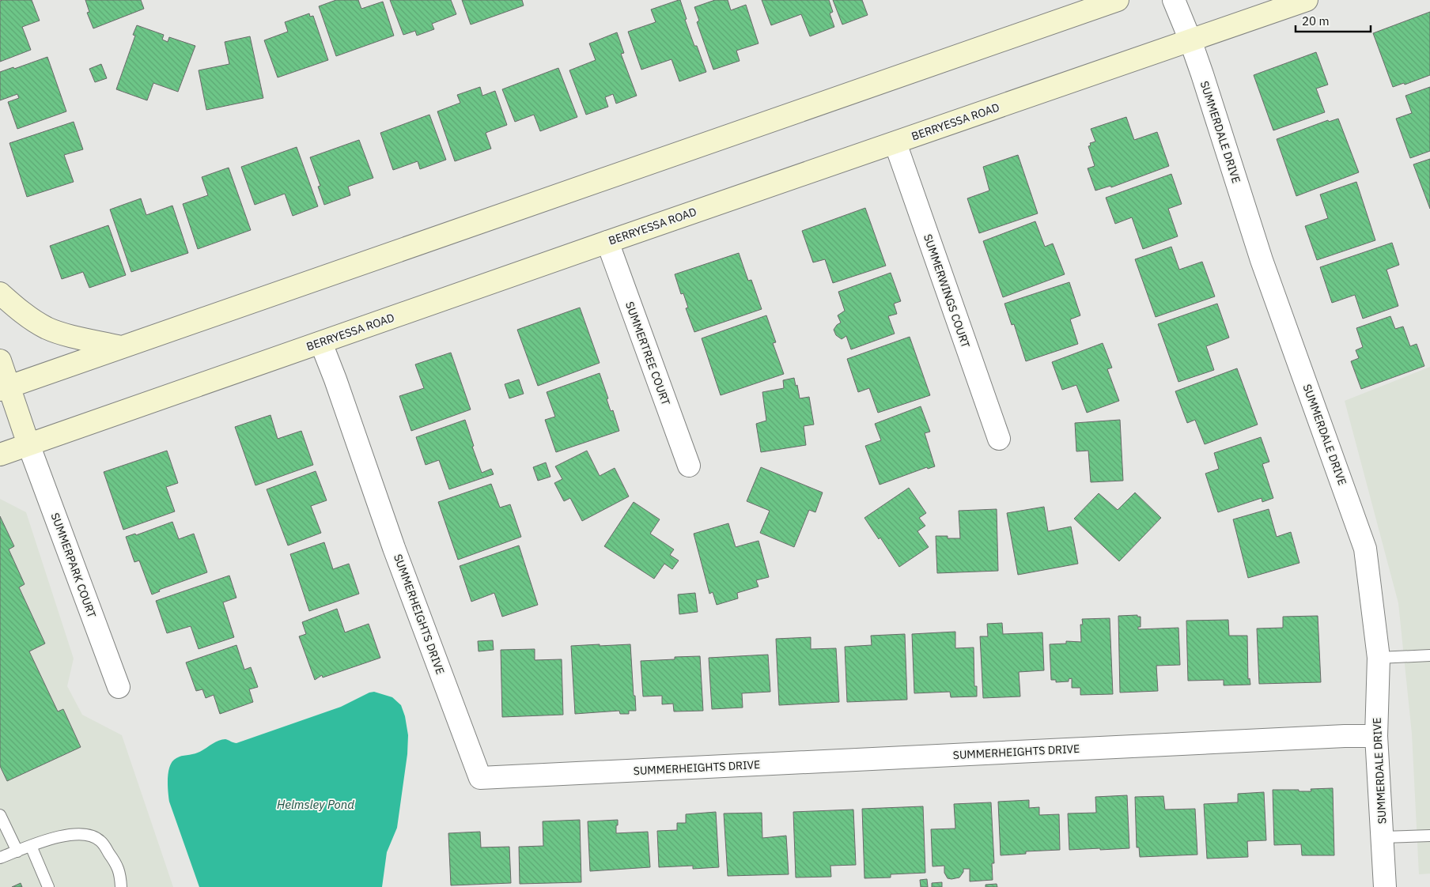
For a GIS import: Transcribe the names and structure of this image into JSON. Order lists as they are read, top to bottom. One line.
{"streets":{"main road":["BERRYESSA ROAD"],"street":["SUMMERDALE DRIVE","SUMMERWINGS COURT","SUMMERTREE COURT","SUMMERPARK COURT","SUMMERHEIGHTS DRIVE"]},"crossings":[["BERRYESSA ROAD","SUMMERDALE DRIVE"],["BERRYESSA ROAD","SUMMERWINGS COURT"],["BERRYESSA ROAD","SUMMERTREE COURT"],["BERRYESSA ROAD","SUMMERPARK COURT"],["BERRYESSA ROAD","SUMMERHEIGHTS DRIVE"],["SUMMERDALE DRIVE","SUMMERHEIGHTS DRIVE"]],"water":["Helmsley Pond"],"scale_bar":"20 m"}
